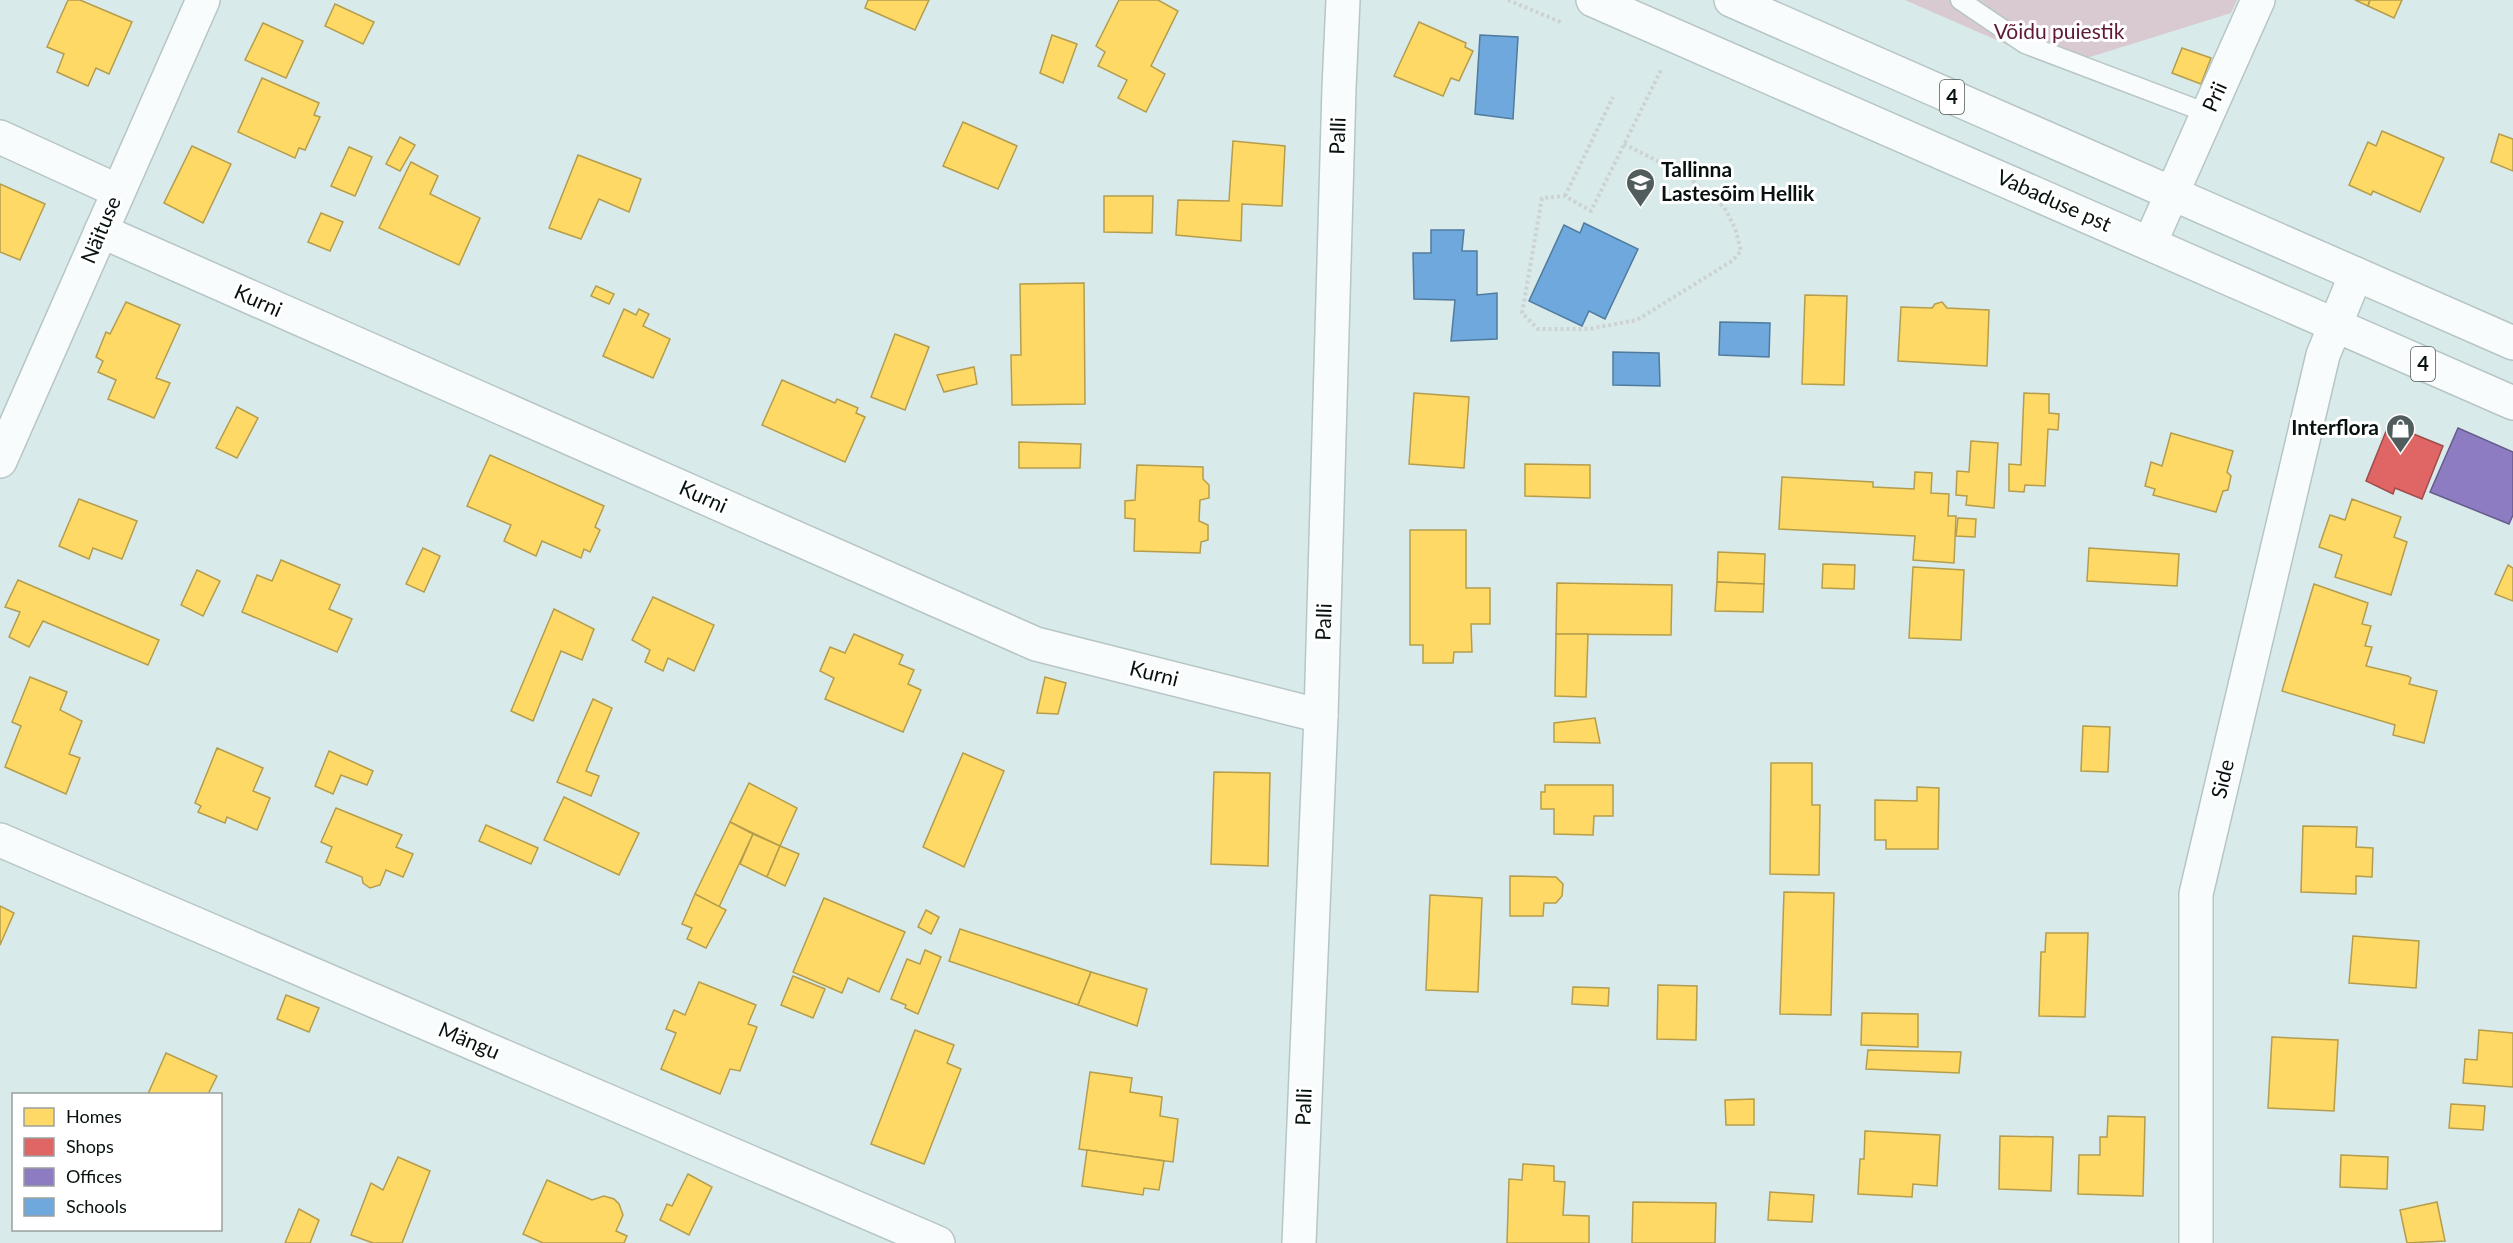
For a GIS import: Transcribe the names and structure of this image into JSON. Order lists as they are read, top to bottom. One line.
{"streets":{"main road":["4","Prii","Palli","Vabaduse pst","Näituse","Kurni","Side","Mängu"]},"crossings":[["4","Prii"],["4","Side"],["Prii","Vabaduse pst"],["Palli","Kurni"],["Vabaduse pst","Side"],["Näituse","Kurni"]],"parks":["Võidu puiestik"],"places":{"school or university":["Tallinna Lastesõim Hellik"],"shop":["Interflora"]},"legend":["Homes","Shops","Offices","Schools"]}
